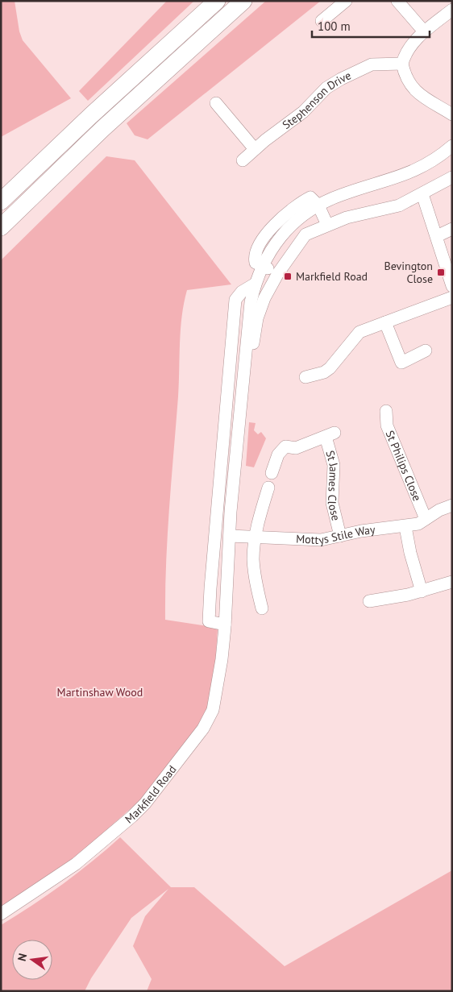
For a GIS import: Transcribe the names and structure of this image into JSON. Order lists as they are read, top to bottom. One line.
{"streets":{"street":["Stephenson Drive","St Philips Close","St James Close","Mottys Stile Way","Markfield Road"]},"crossings":[["St Philips Close","Mottys Stile Way"],["St James Close","Mottys Stile Way"],["Mottys Stile Way","Markfield Road"]],"parks":["Martinshaw Wood"],"places":{"transit":["Bevington Close","Markfield Road"]},"scale_bar":"100 m","north":"left"}
